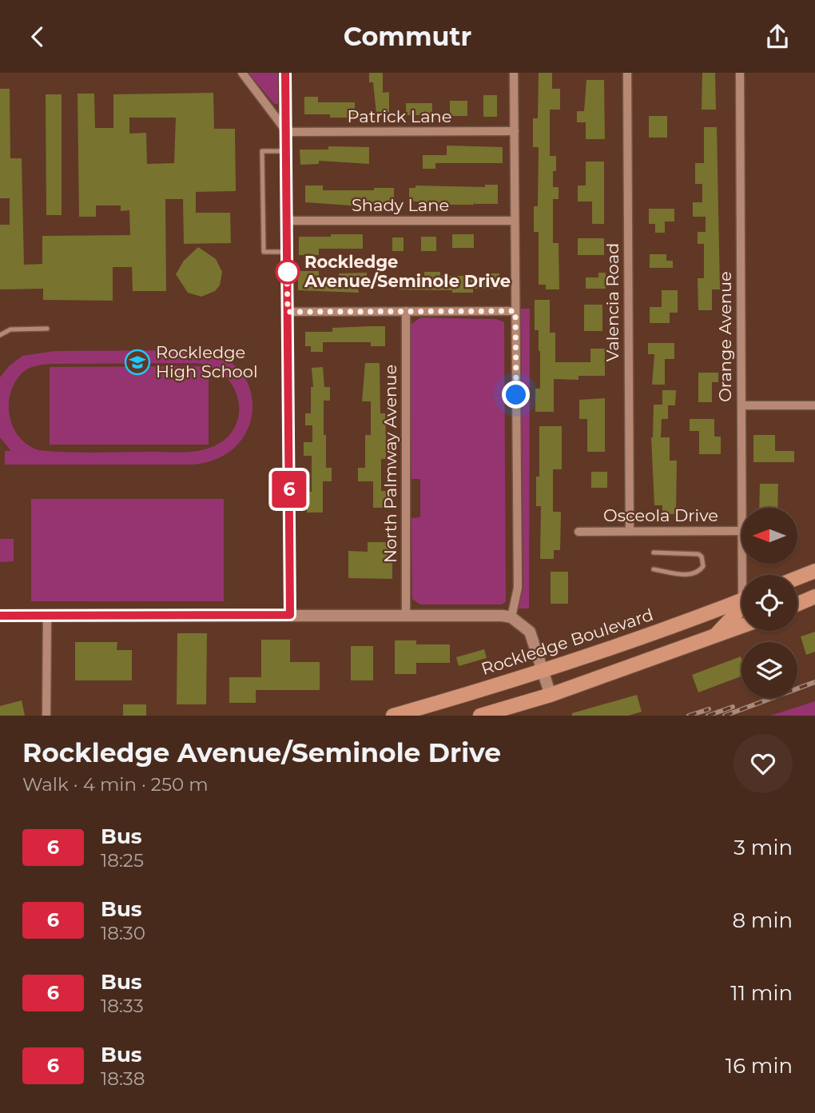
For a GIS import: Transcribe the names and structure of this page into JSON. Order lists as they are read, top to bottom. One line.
{"streets":{"main road":["Rockledge Boulevard"],"street":["Patrick Lane","Shady Lane","Valencia Road","Orange Avenue","North Palmway Avenue","Osceola Drive"]},"crossings":[["Valencia Road","Osceola Drive"]],"places":{"other":["Rockledge Avenue/Seminole Drive"],"school or university":["Rockledge High School"]},"lines":["bus line 6"],"north":"left","page":{"header":"Commutr","on_map":"6","heading":["Rockledge Avenue/Seminole Drive","Walk · 4 min · 250 m"],"list":[{"mark":"6","name":"Bus","note":"18:25","value":"3 min"},{"mark":"6","name":"Bus","note":"18:30","value":"8 min"},{"mark":"6","name":"Bus","note":"18:33","value":"11 min"},{"mark":"6","name":"Bus","note":"18:38","value":"16 min"}]}}
